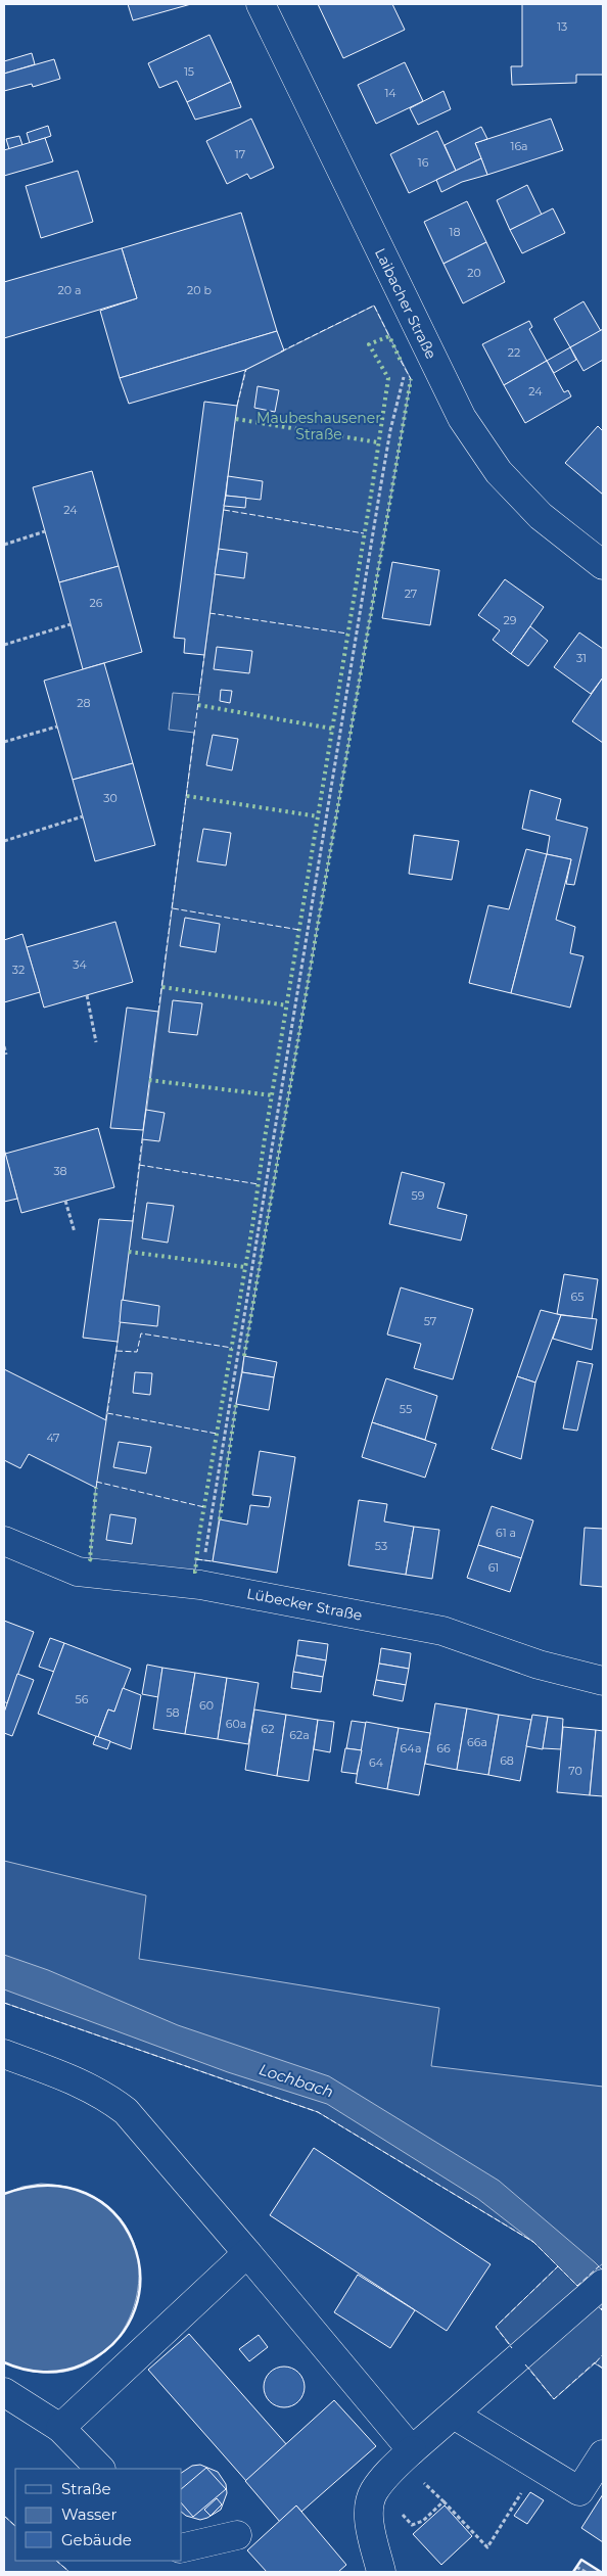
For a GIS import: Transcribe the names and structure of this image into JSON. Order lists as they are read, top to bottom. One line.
{"streets":{"street":["Laibacher Straße","Lübecker Straße"]},"water":["Lochbach"],"parks":["Maubeshausener Straße"],"house_numbers":["13","15","14","16a","17","16","18","20","20 a","20 b","22","24","24","27","26","29","31","28","30","34","32","38","59","65","57","55","47","61 a","53","61","56","60","58","60a","62","62a","66a","64a","66","68","64","70"],"legend":["Straße","Wasser","Gebäude"]}
